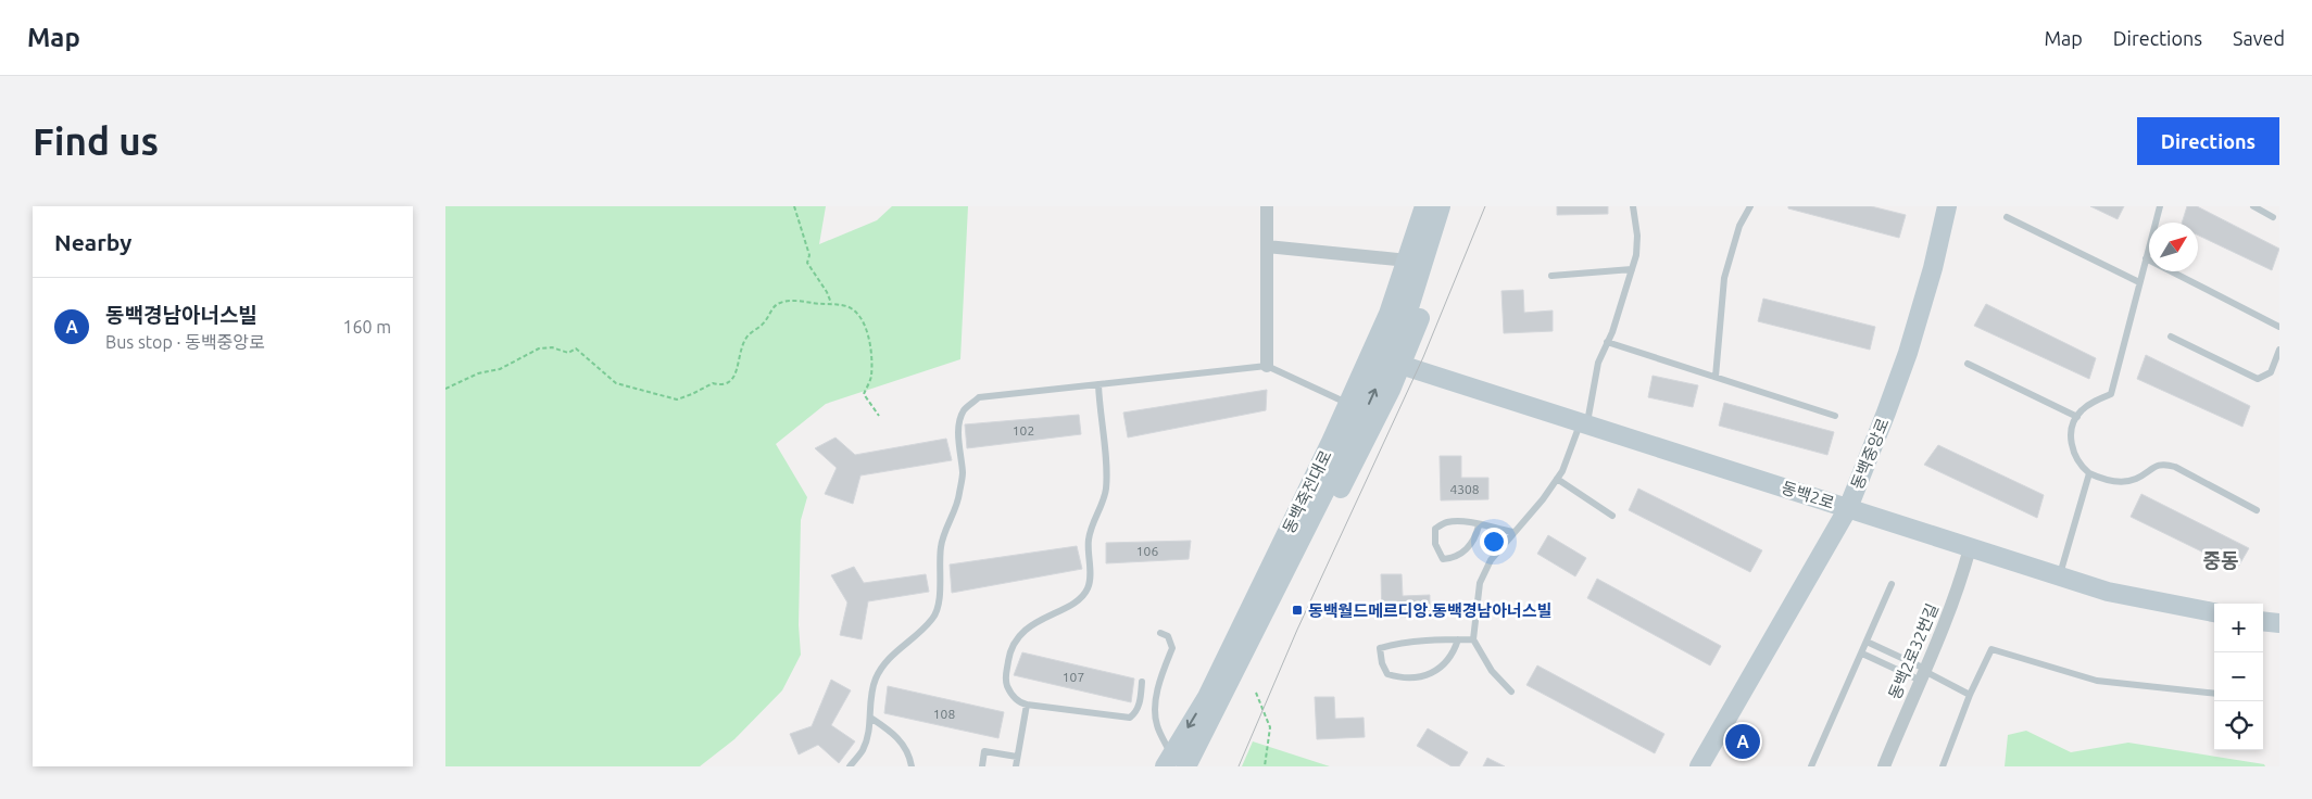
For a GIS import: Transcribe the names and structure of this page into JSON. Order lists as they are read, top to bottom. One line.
{"streets":{"main road":["동백중앙로","동백죽전대로","동백2로"],"street":["동백2로32번길"]},"crossings":[["동백중앙로","동백2로"],["동백2로","동백2로32번길"]],"districts":["중동"],"places":{"transit":["동백월드메르디앙.동백경남아너스빌"]},"house_numbers":["102","4308","106","107","108"],"north":"top right","page":{"header":"Map","nav":["Map","Directions","Saved"],"buttons":"Directions","title":"Find us","heading":"Nearby","list":[{"mark":"A","name":"동백경남아너스빌","note":"Bus stop · 동백중앙로","value":"160 m"}],"map_buttons":["+","−"],"pins":"A"}}
